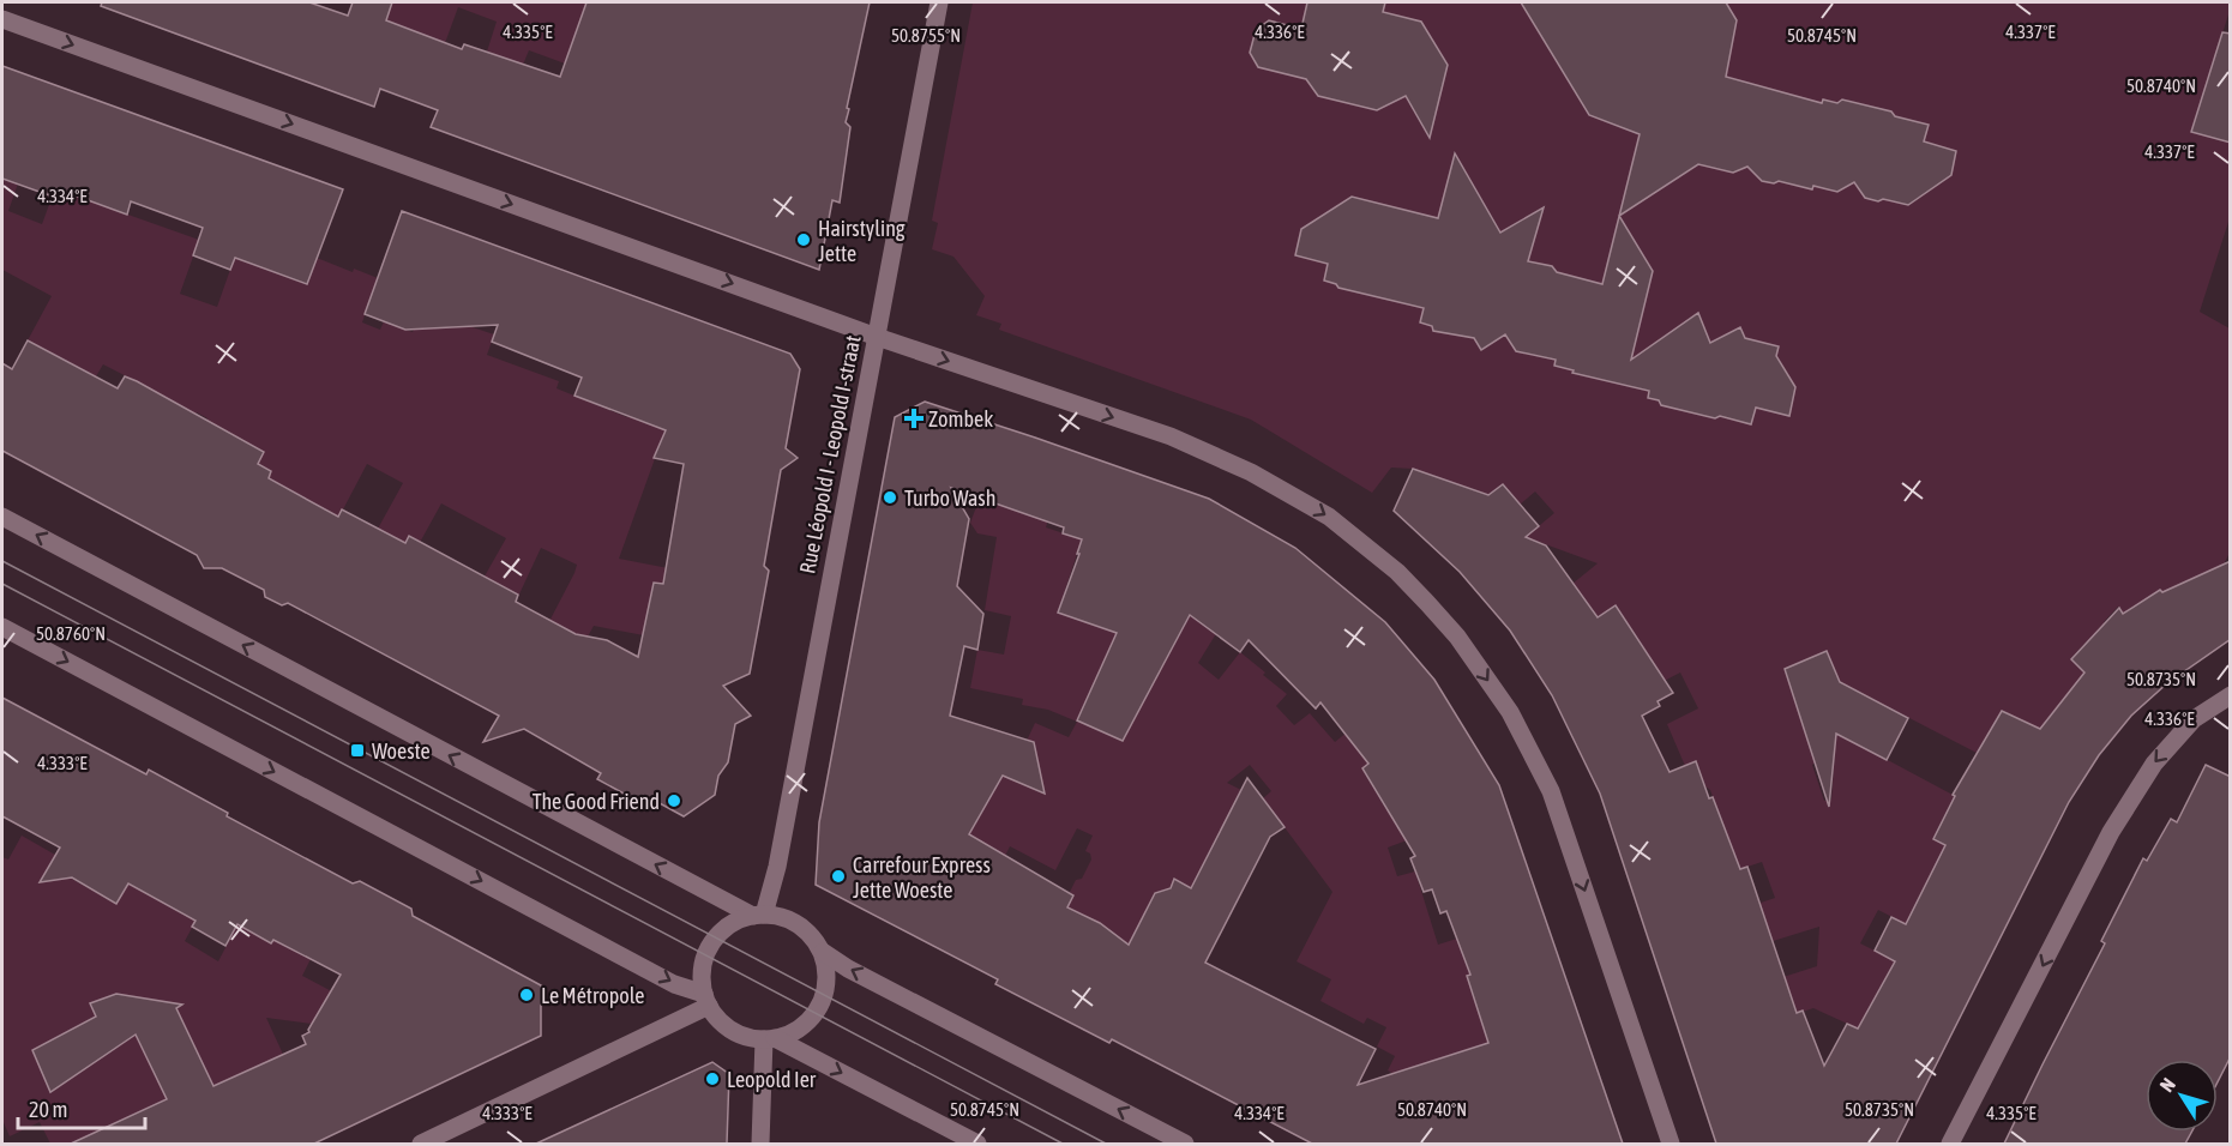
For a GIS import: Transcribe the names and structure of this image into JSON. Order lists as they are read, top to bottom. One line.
{"streets":{"street":["Rue Léopold I - Leopold I-straat"]},"places":{"other":["Hairstyling Jette","Turbo Wash","The Good Friend","Carrefour Express Jette Woeste","Le Métropole","Leopold Ier"],"health":["Zombek"],"transit":["Woeste"]},"scale_bar":"20 m","north":"top left","coordinates":["4.335°E","4.336°E","4.337°E","50.8755°N","50.8745°N","50.8740°N","4.334°E","50.8760°N","50.8735°N","4.333°E"]}
